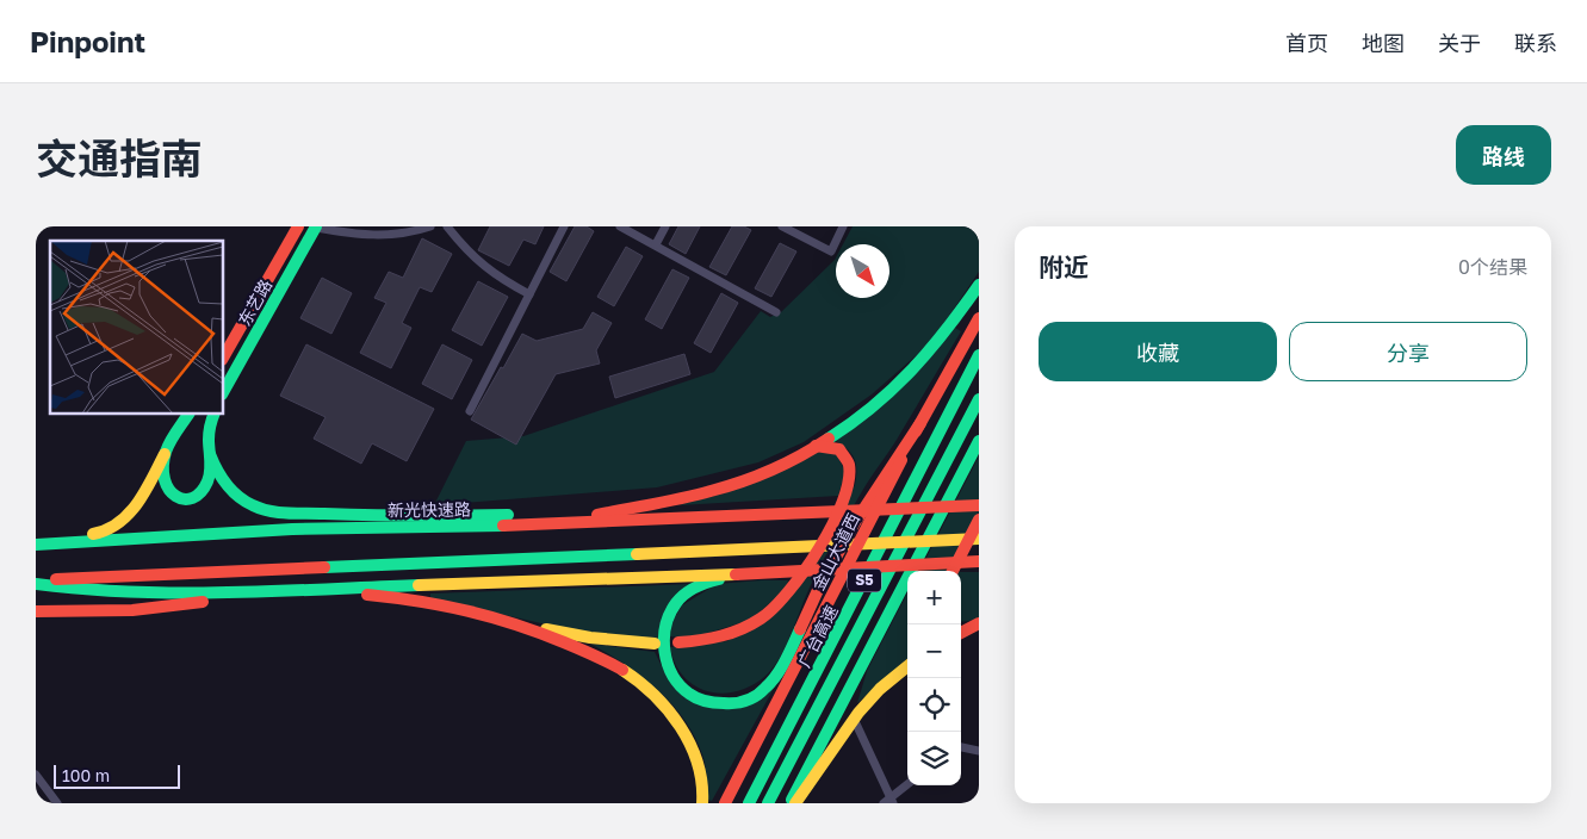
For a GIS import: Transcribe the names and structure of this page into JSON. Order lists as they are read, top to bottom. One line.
{"streets":{"main road":["东艺路","新光快速路","金山大道西","S5","广台高速"]},"scale_bar":"100 m","north":"bottom right","page":{"header":"Pinpoint","nav":["首页","地图","关于","联系"],"title":"交通指南","buttons":["路线",["收藏","分享"]],"heading":["附近","0个结果"],"map_buttons":["+","−"],"scale":"100 m"}}
